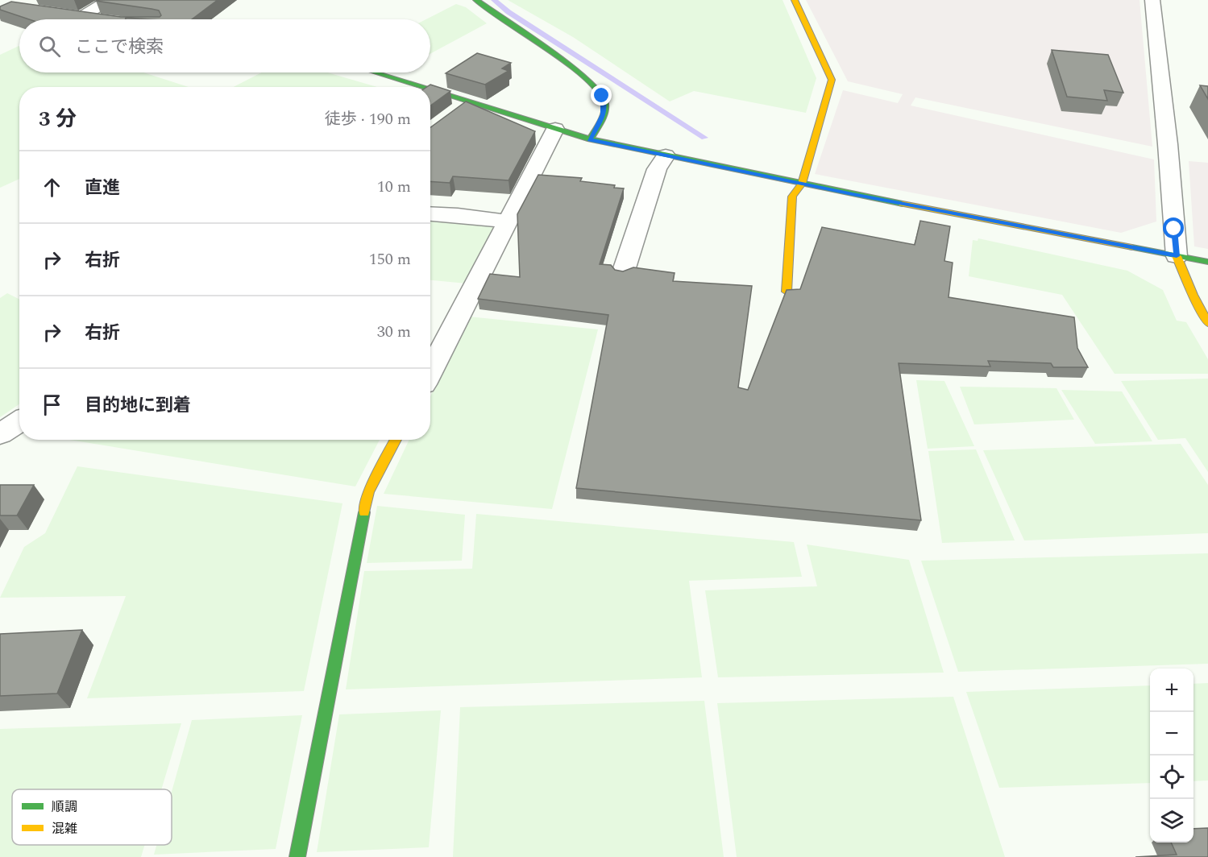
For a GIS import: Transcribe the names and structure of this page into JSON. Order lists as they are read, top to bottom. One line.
{"legend":["順調","混雑"],"page":{"search":"ここで検索","heading":["3 分","徒歩 · 190 m"],"list":[["直進","10 m"],["右折","150 m"],["右折","30 m"],"目的地に到着"],"map_buttons":["+","−"]}}
